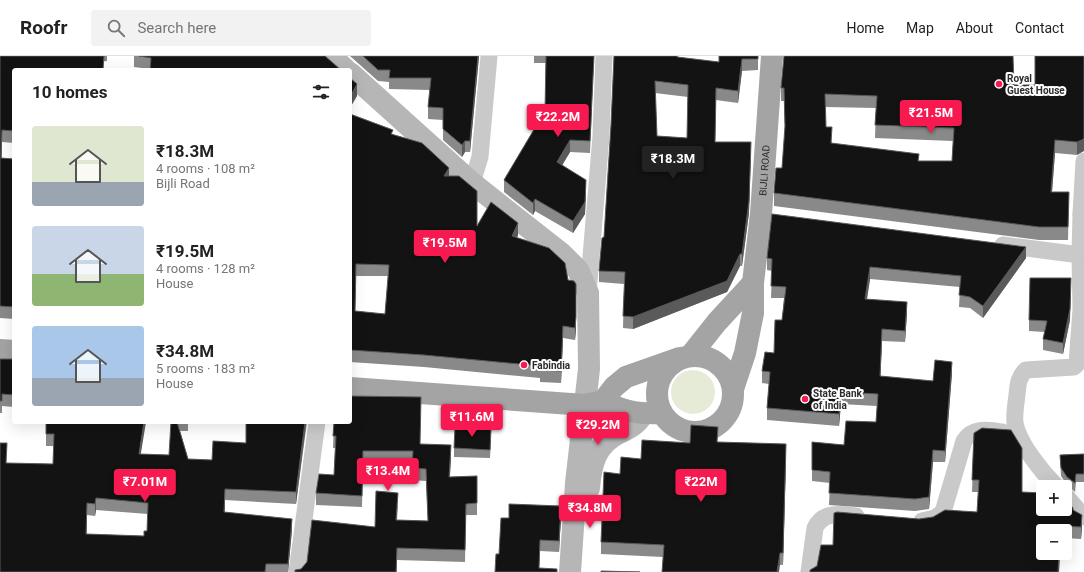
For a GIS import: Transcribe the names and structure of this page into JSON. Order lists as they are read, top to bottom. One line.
{"streets":{"main road":["BIJLI ROAD"]},"places":["Royal Guest House","Fabindia","State Bank of India"],"page":{"header":"Roofr","search":"Search here","nav":["Home","Map","About","Contact"],"heading":"10 homes","price":["₹21.5M","₹22.2M","₹18.3M","₹19.5M","₹11.6M","₹29.2M","₹13.4M","₹7.01M","₹22M","₹34.8M"],"list":[{"name":"₹18.3M","note":"4 rooms · 108 m² · Bijli Road"},{"name":"₹19.5M","note":"4 rooms · 128 m² · House"},{"name":"₹34.8M","note":"5 rooms · 183 m² · House"}],"map_buttons":["+","−"]}}
